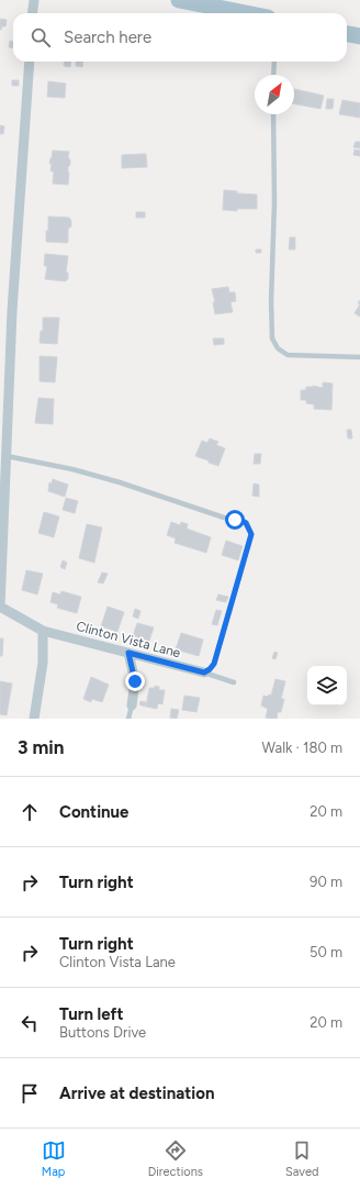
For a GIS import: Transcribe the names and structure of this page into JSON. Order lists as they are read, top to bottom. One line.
{"streets":{"street":["Clinton Vista Lane"]},"north":"top right","page":{"search":"Search here","heading":["3 min","Walk · 180 m"],"list":[["Continue","20 m"],["Turn right","90 m"],["Turn right","Clinton Vista Lane","50 m"],["Turn left","Buttons Drive","20 m"],"Arrive at destination"],"nav":["Map","Directions","Saved"]}}
